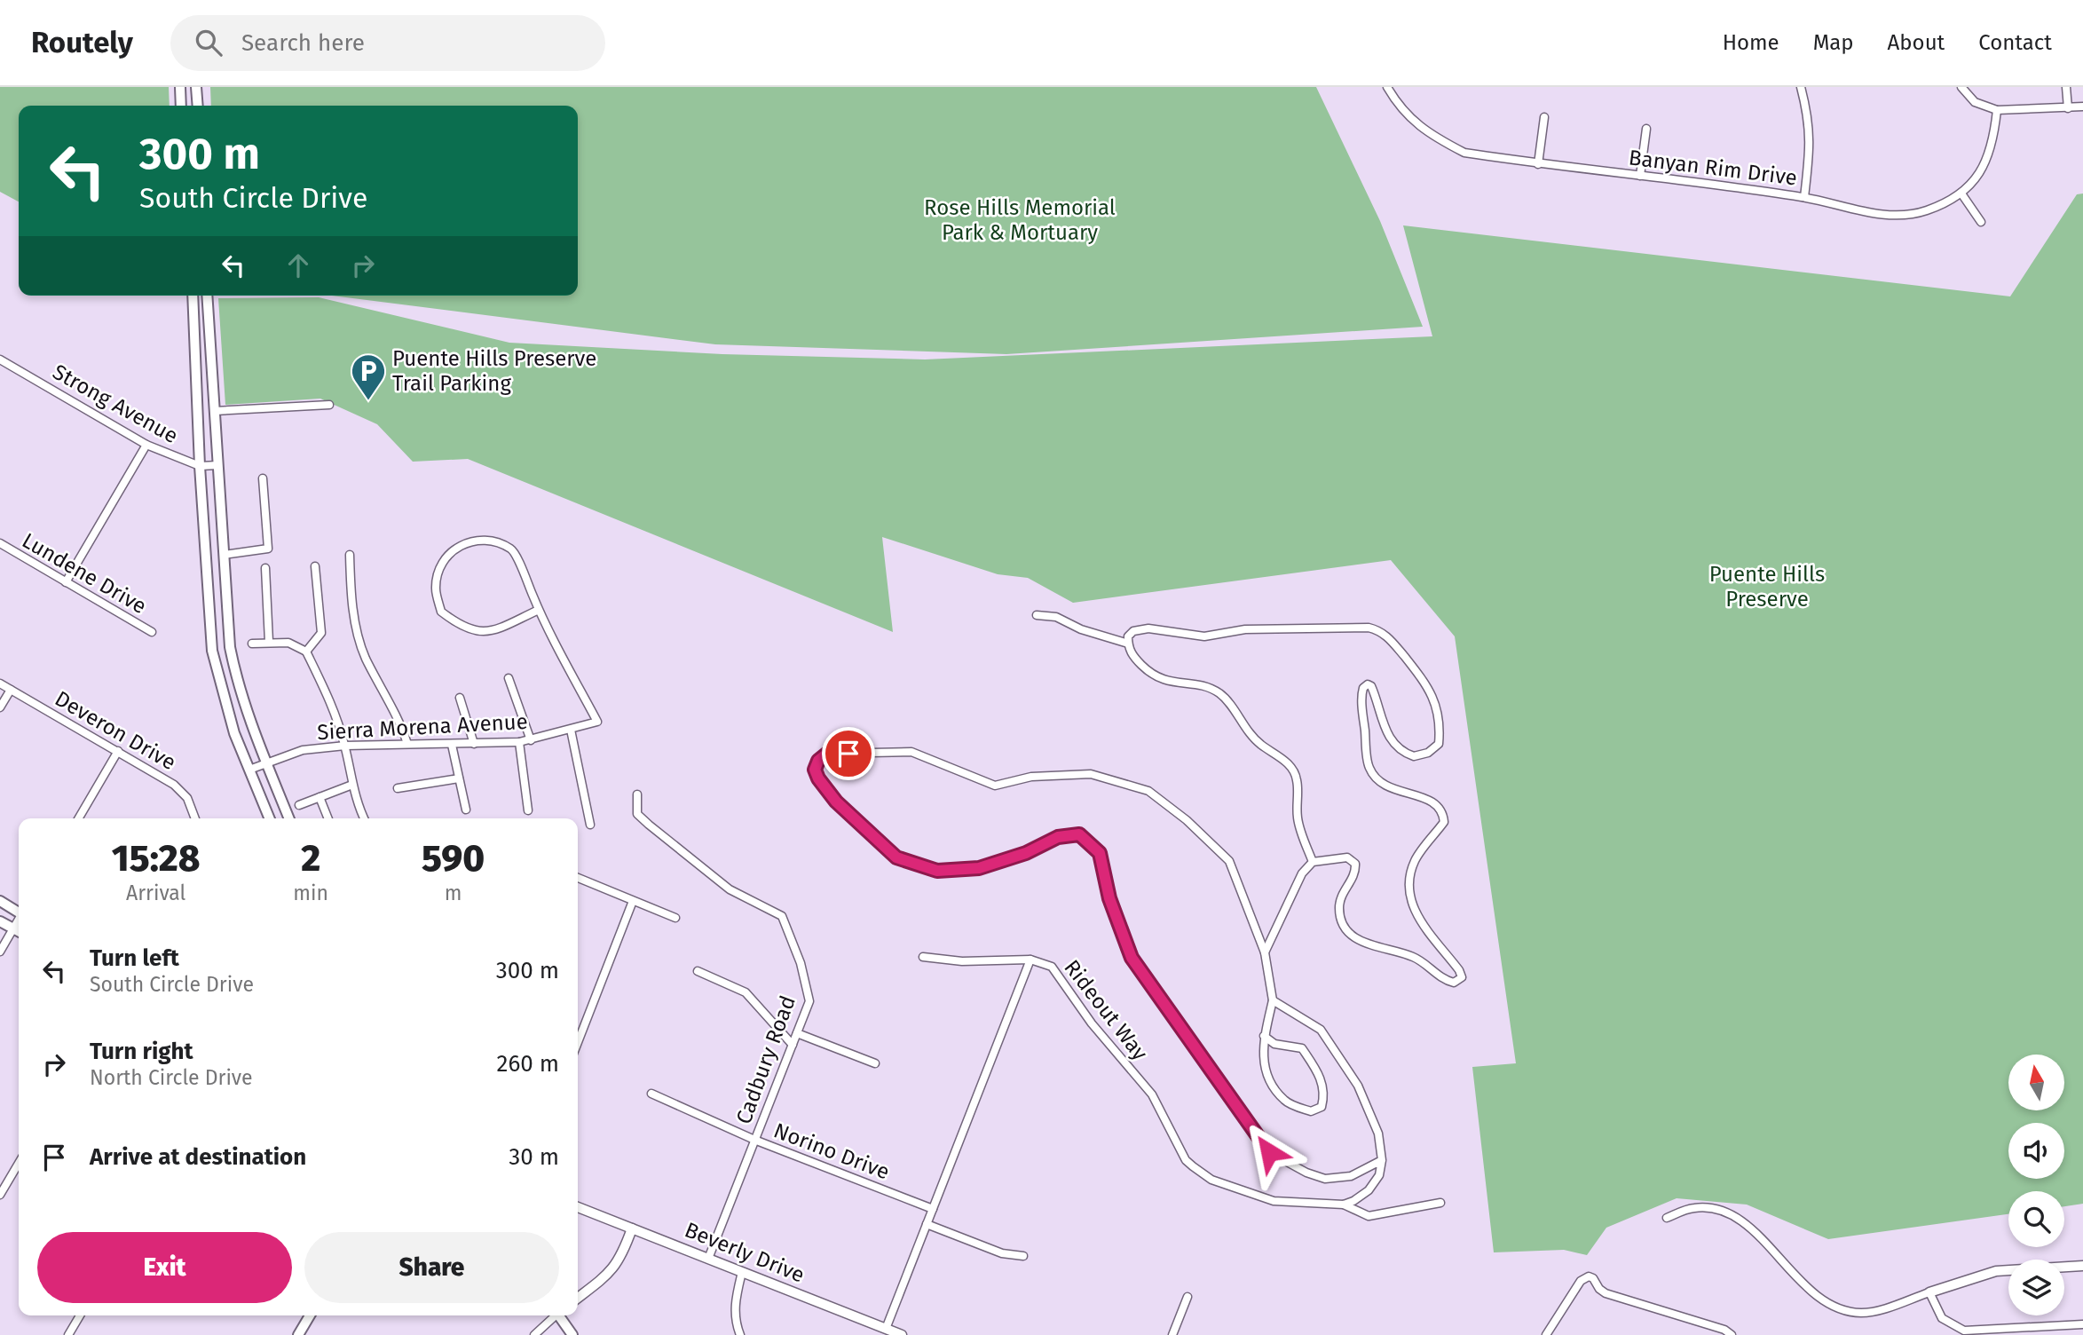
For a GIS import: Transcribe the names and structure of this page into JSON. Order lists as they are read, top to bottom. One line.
{"streets":{"street":["Banyan Rim Drive","Strong Avenue","Lundene Drive","Sierra Morena Avenue","Deveron Drive","Rideout Way","Cadbury Road","Norino Drive","Beverly Drive"]},"crossings":[["Rideout Way","Norino Drive"],["Rideout Way","Beverly Drive"],["Cadbury Road","Norino Drive"],["Cadbury Road","Beverly Drive"]],"parks":["Rose Hills Memorial Park & Mortuary","Puente Hills Preserve"],"places":{"parking":["Puente Hills Preserve Trail Parking"]},"north":"top","page":{"header":"Routely","search":"Search here","nav":["Home","Map","About","Contact"],"turn":["300 m","South Circle Drive"],"eta":["15:28","Arrival","2","min","590","m"],"list":[{"name":"Turn left","note":"South Circle Drive","value":"300 m"},{"name":"Turn right","note":"North Circle Drive","value":"260 m"},{"name":"Arrive at destination","value":"30 m"}],"buttons":["Exit","Share"]}}
